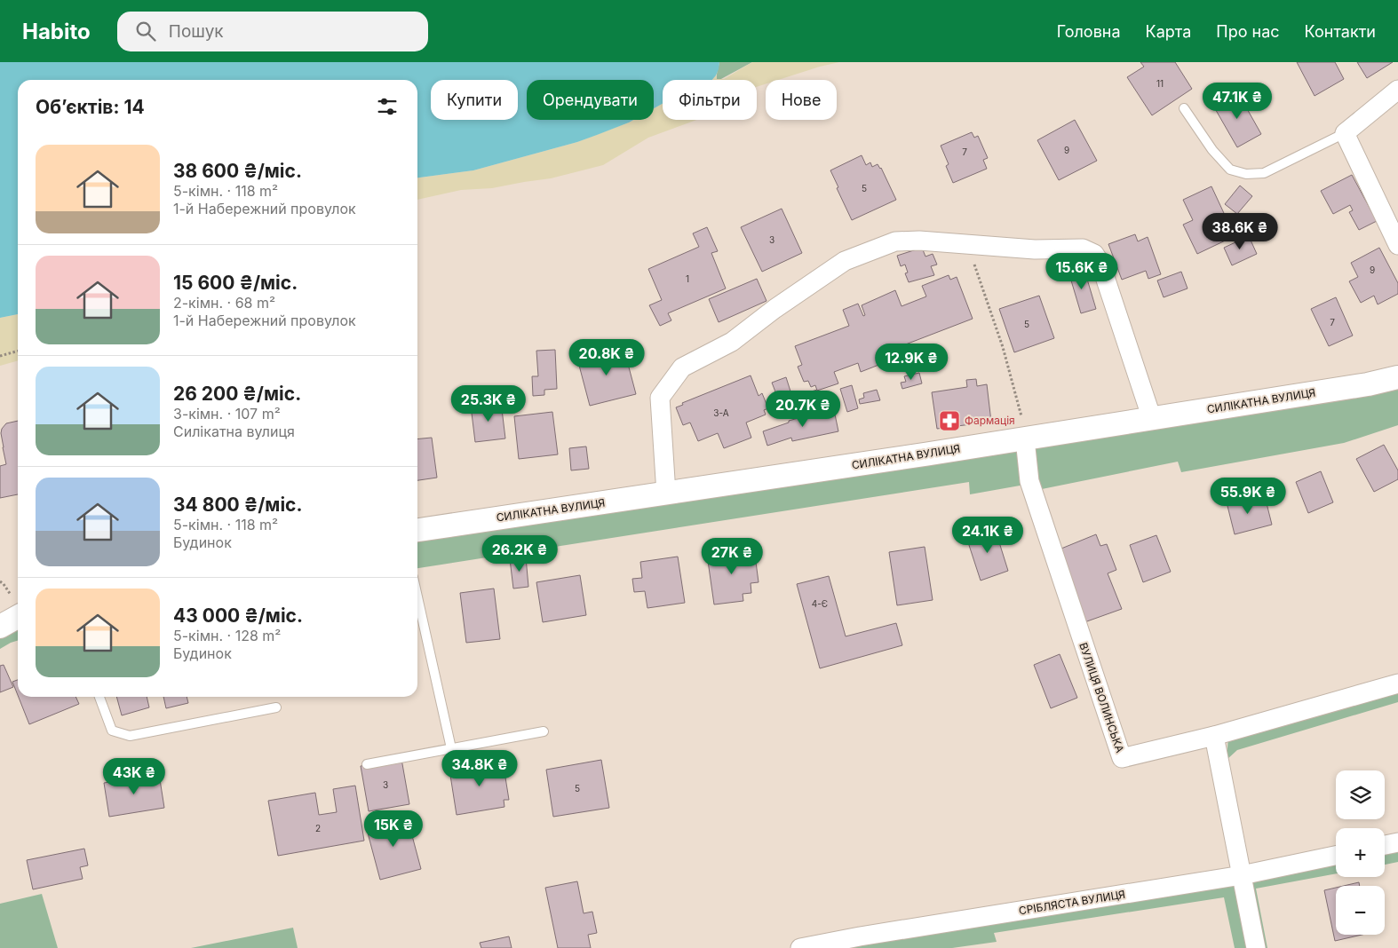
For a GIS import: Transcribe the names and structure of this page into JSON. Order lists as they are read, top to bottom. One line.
{"streets":{"street":["СИЛІКАТНА ВУЛИЦЯ","ВУЛИЦЯ ВОЛИНСЬКА","СРІБЛЯСТА ВУЛИЦЯ"]},"crossings":[["СИЛІКАТНА ВУЛИЦЯ","ВУЛИЦЯ ВОЛИНСЬКА"]],"places":{"pharmacy":["Фармація"]},"house_numbers":["11","9","7","5","3","9","1","7","5","3-А","4-Є","3","5","2"],"page":{"header":"Habito","search":"Пошук","nav":["Головна","Карта","Про нас","Контакти"],"chip":["Купити","Орендувати","Фільтри","Нове"],"heading":"Об’єктів: 14","price":["47.1K ₴","38.6K ₴","15.6K ₴","20.8K ₴","12.9K ₴","25.3K ₴","20.7K ₴","55.9K ₴","24.1K ₴","26.2K ₴","27K ₴","34.8K ₴","43K ₴","15K ₴"],"list":[{"name":"38 600 ₴/міс.","note":"5-кімн. · 118 m² · 1-й Набережний провулок"},{"name":"15 600 ₴/міс.","note":"2-кімн. · 68 m² · 1-й Набережний провулок"},{"name":"26 200 ₴/міс.","note":"3-кімн. · 107 m² · Силікатна вулиця"},{"name":"34 800 ₴/міс.","note":"5-кімн. · 118 m² · Будинок"},{"name":"43 000 ₴/міс.","note":"5-кімн. · 128 m² · Будинок"}],"map_buttons":["+","−"]}}
